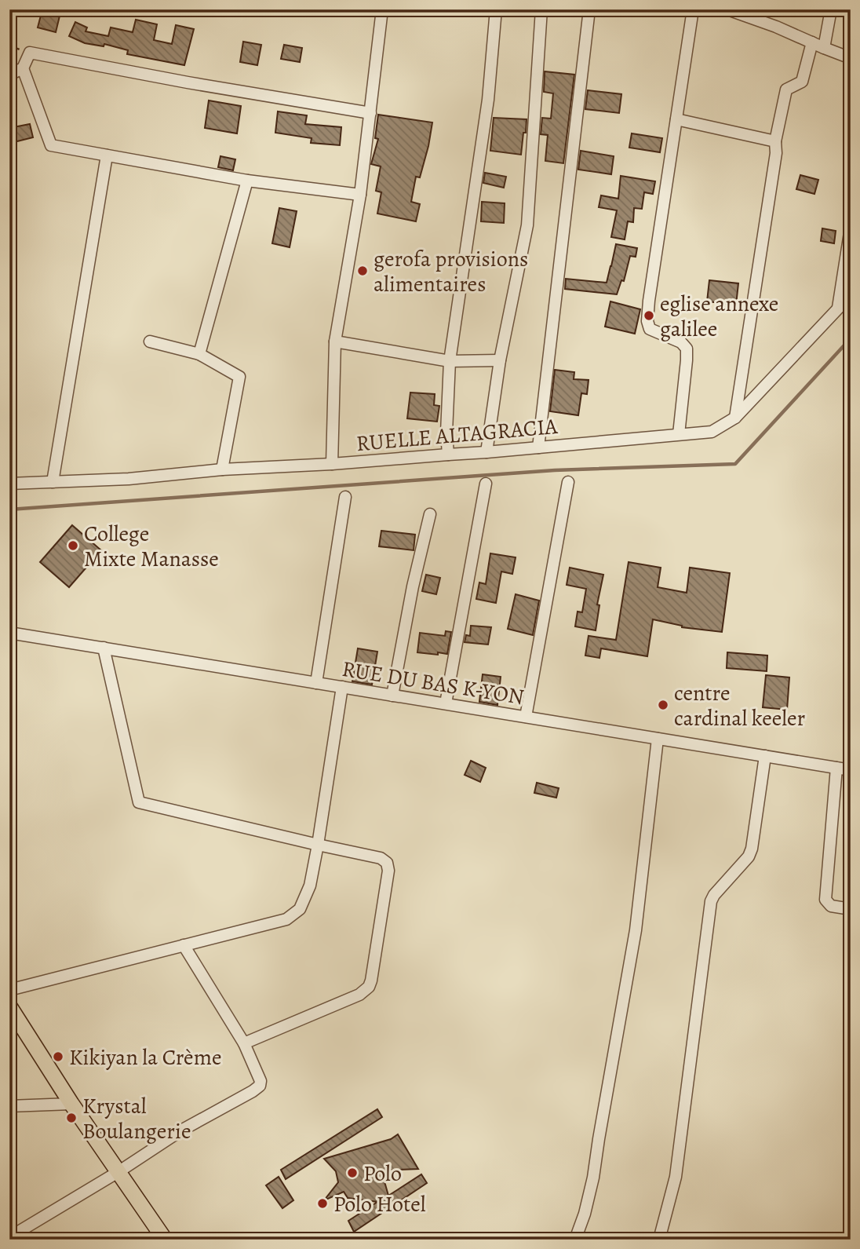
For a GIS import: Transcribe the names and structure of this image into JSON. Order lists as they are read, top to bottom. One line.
{"streets":{"street":["RUELLE ALTAGRACIA","RUE DU BAS K-YON"]},"places":["gerofa provisions alimentaires","eglise annexe galilee","College Mixte Manasse","centre cardinal keeler","Kikiyan la Crème","Krystal Boulangerie","Polo","Polo Hotel"]}
